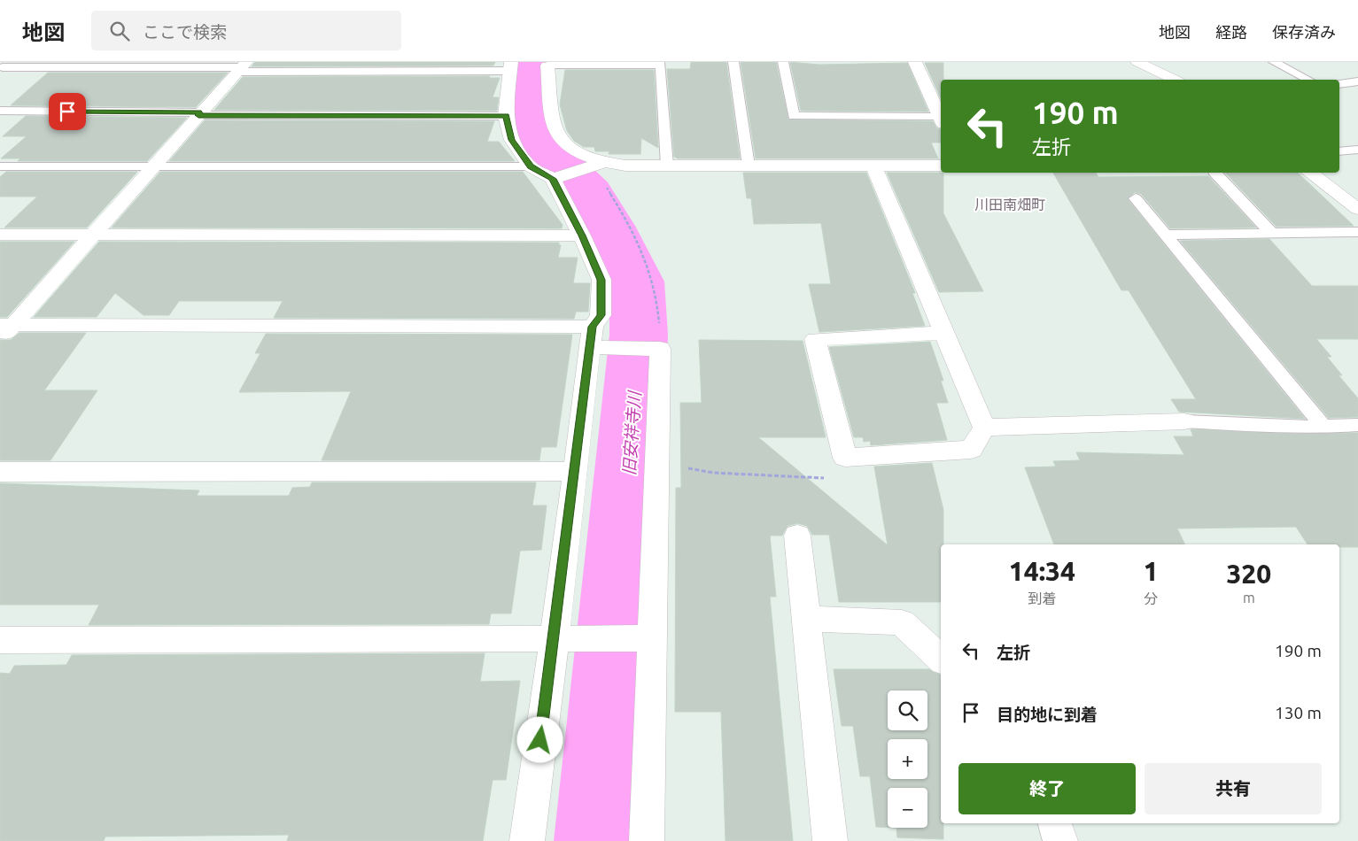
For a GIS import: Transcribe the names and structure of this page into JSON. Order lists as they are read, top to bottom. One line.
{"districts":["川田南畑町"],"water":["旧安祥寺川"],"page":{"header":"地図","search":"ここで検索","nav":["地図","経路","保存済み"],"turn":["190 m","左折"],"eta":["14:34","到着","1","分","320","m"],"list":[{"name":"左折","value":"190 m"},{"name":"目的地に到着","value":"130 m"}],"map_buttons":["+","−"],"buttons":["終了","共有"]}}
